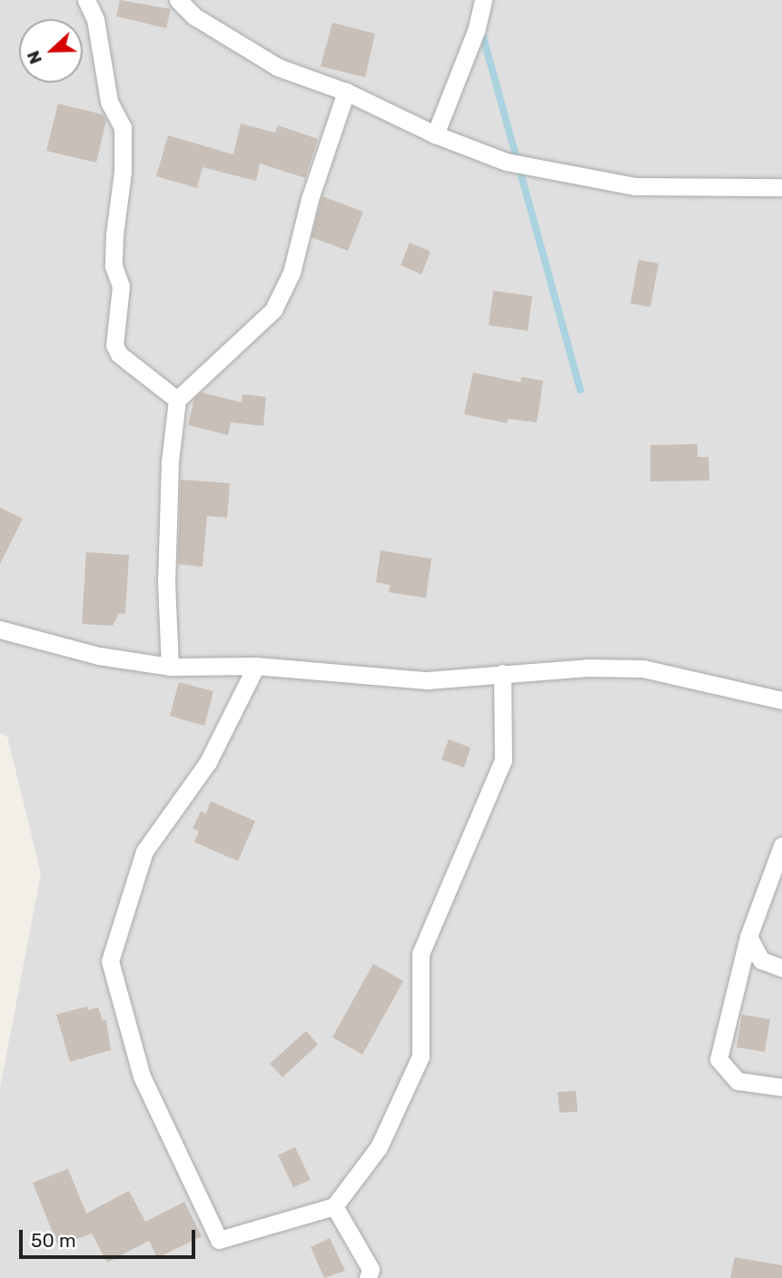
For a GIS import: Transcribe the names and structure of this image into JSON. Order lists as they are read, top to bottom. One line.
{"scale_bar":"50 m","north":"left"}
